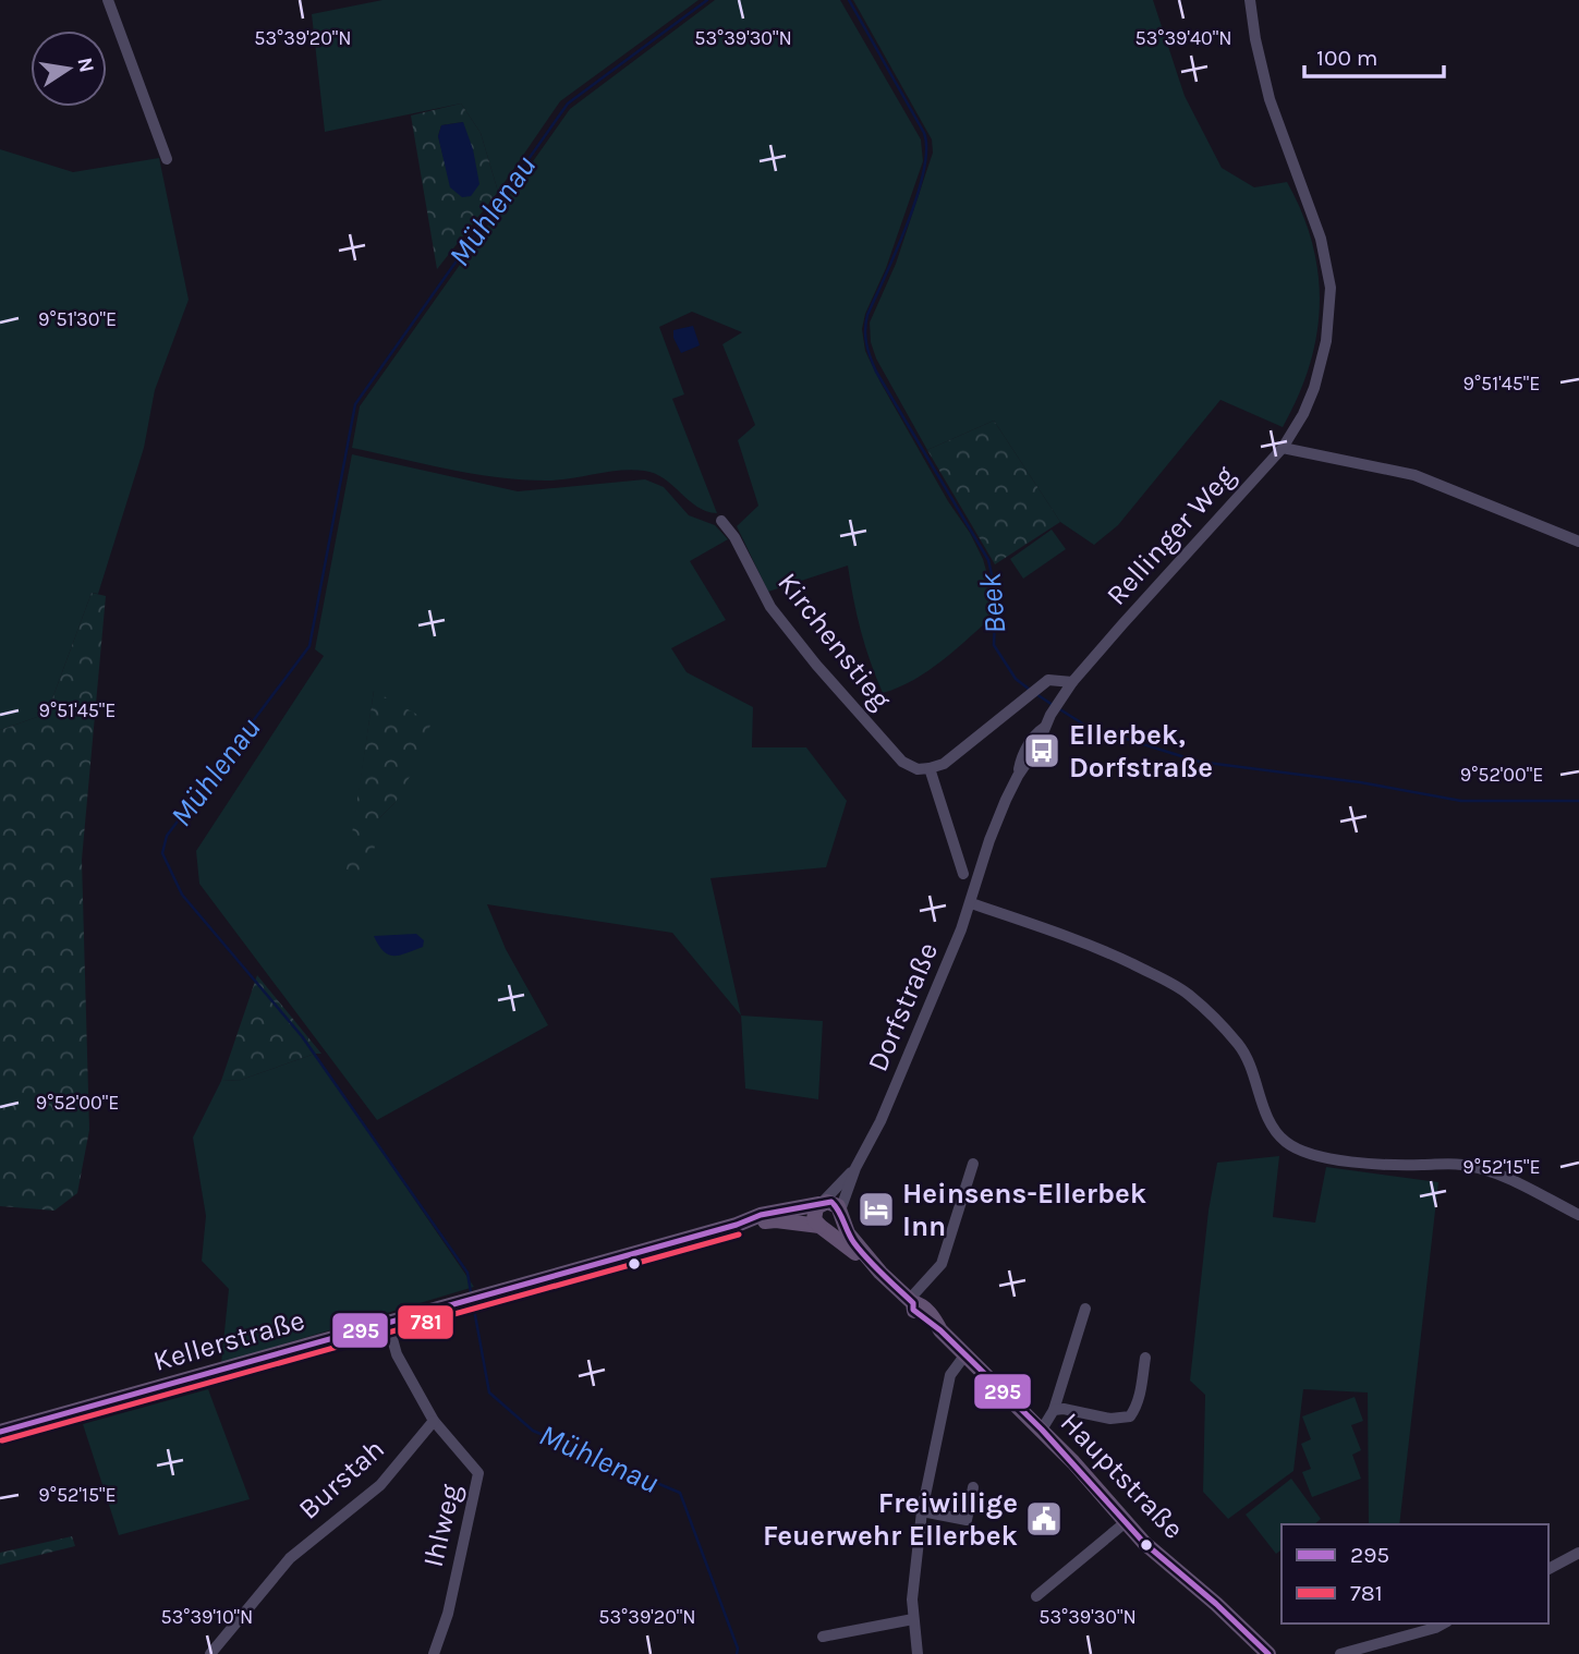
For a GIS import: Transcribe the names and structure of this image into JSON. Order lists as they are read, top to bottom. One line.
{"streets":{"main road":["Kellerstraße","Hauptstraße"],"street":["Rellinger Weg","Kirchenstieg","Dorfstraße","Burstah","Ihlweg"]},"crossings":[["Rellinger Weg","Dorfstraße"],["Dorfstraße","Kellerstraße"],["Dorfstraße","Hauptstraße"],["Kellerstraße","Hauptstraße"],["Burstah","Ihlweg"]],"water":["Mühlenau","Beek"],"places":{"bus stop":["Ellerbek, Dorfstraße"],"hotel":["Heinsens-Ellerbek Inn"],"public building":["Freiwillige Feuerwehr Ellerbek"]},"lines":["transit line 295","transit line 781"],"legend":["295","781"],"scale_bar":"100 m","north":"right","coordinates":["53°39'20\"N","53°39'30\"N","53°39'40\"N","9°51'30\"E","9°51'45\"E","9°52'00\"E","9°52'15\"E","53°39'10\"N"]}
